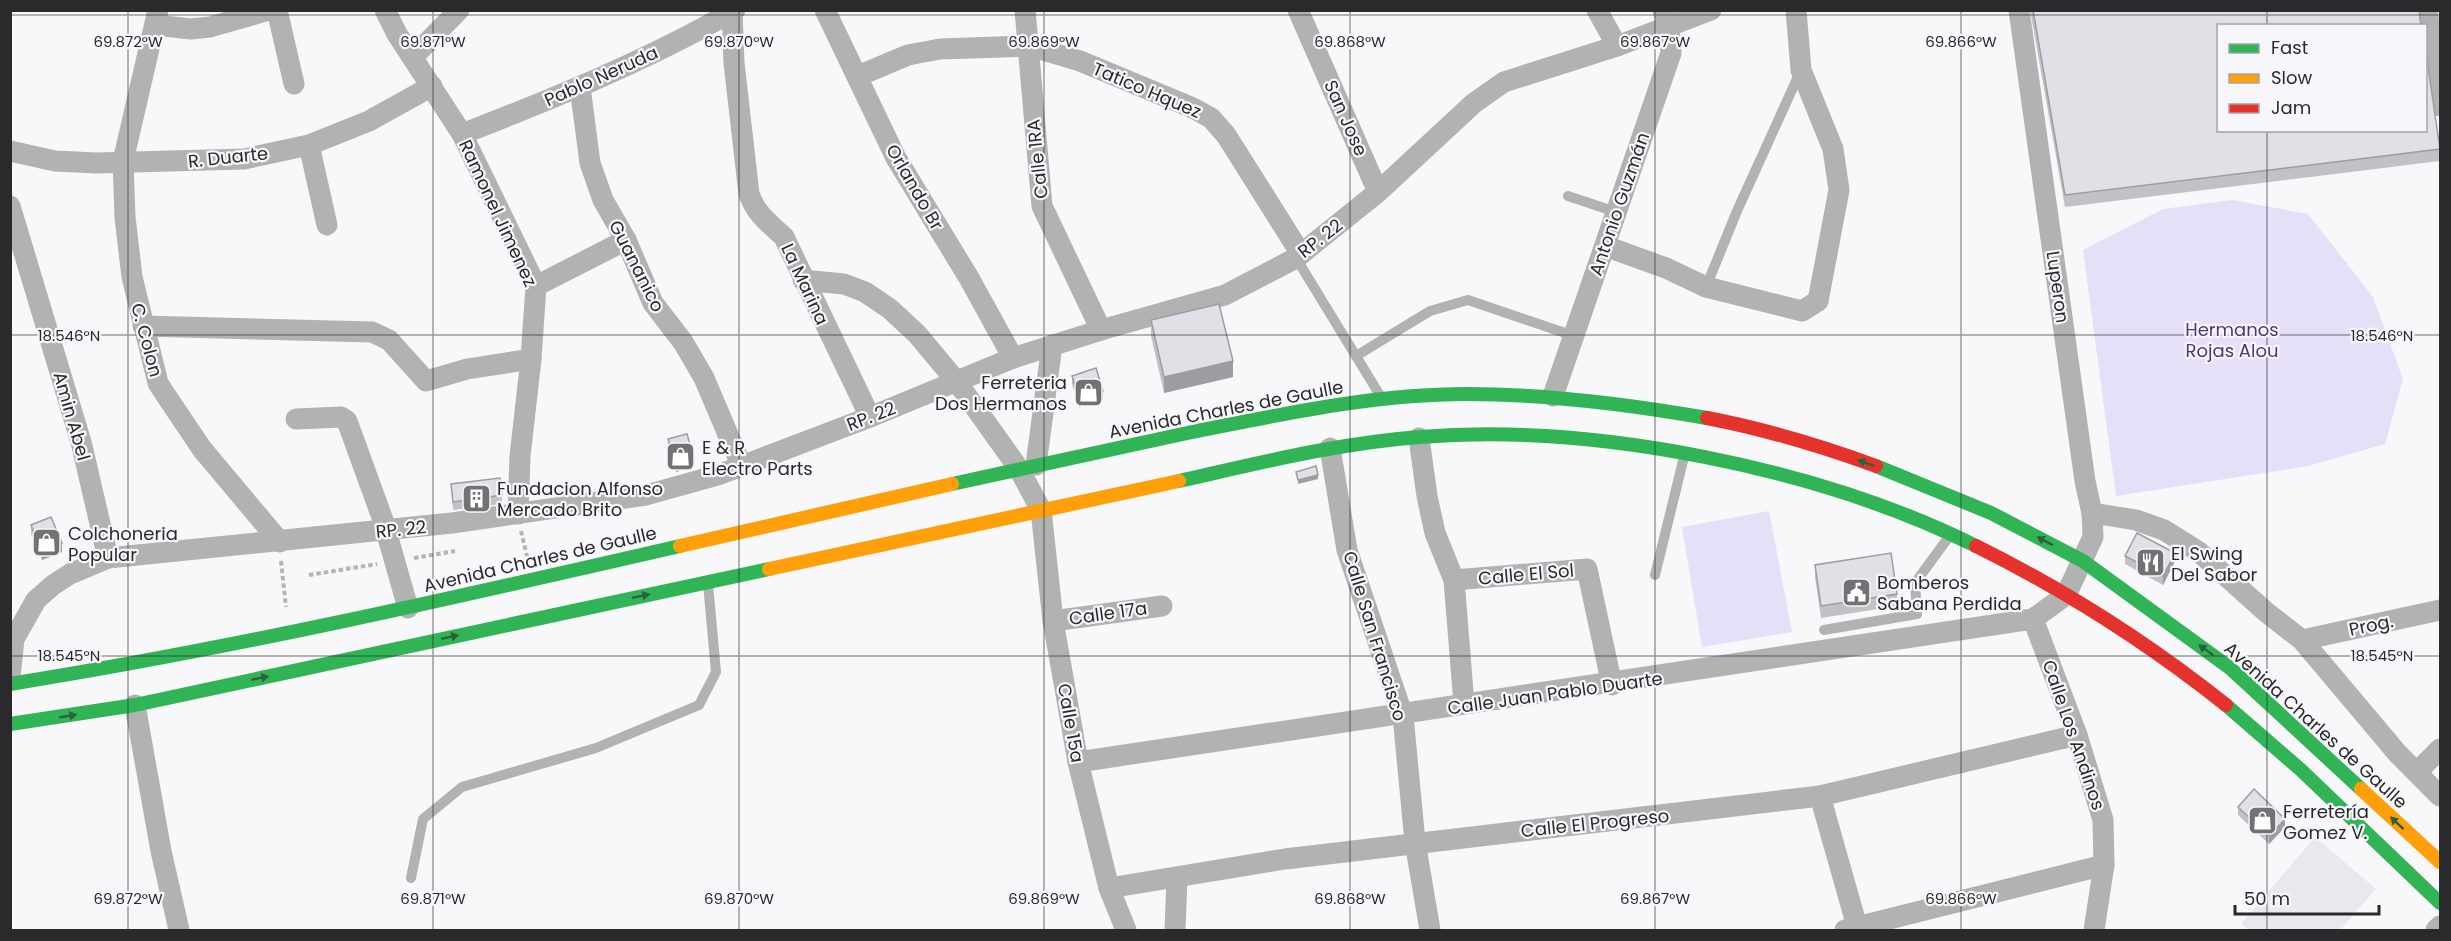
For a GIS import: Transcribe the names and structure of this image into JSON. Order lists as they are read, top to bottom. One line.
{"streets":{"main road":["Avenida Charles de Gaulle"],"street":["Pablo Neruda","Tatico Hquez","San Jose","R. Duarte","Calle 1RA","Orlando Br","Antonio Guzmán","Ramonel Jimenez","RP. 22","Guananico","La Marina","Luperon","C. Colon","Amin Abel","Calle El Sol","Calle 17a","Prog.","Calle San Francisco","Calle Juan Pablo Duarte","Calle 15a","Calle Los Andinos","Calle El Progreso"]},"crossings":[["Pablo Neruda","Ramonel Jimenez"],["Pablo Neruda","Guananico"],["Pablo Neruda","La Marina"],["Tatico Hquez","Calle 1RA"],["Tatico Hquez","Orlando Br"],["Tatico Hquez","RP. 22"],["San Jose","RP. 22"],["R. Duarte","Ramonel Jimenez"],["R. Duarte","C. Colon"],["Calle 1RA","RP. 22"],["Orlando Br","RP. 22"],["Antonio Guzmán","RP. 22"],["Antonio Guzmán","Avenida Charles de Gaulle"],["Ramonel Jimenez","RP. 22"],["RP. 22","Guananico"],["RP. 22","La Marina"],["RP. 22","C. Colon"],["RP. 22","Amin Abel"],["Luperon","Avenida Charles de Gaulle"],["Calle El Sol","Calle Juan Pablo Duarte"],["Calle 17a","Calle 15a"],["Calle San Francisco","Calle Juan Pablo Duarte"],["Calle San Francisco","Calle El Progreso"],["Calle Juan Pablo Duarte","Calle 15a"],["Calle Juan Pablo Duarte","Calle Los Andinos"],["Calle 15a","Calle El Progreso"],["Calle Los Andinos","Calle El Progreso"]],"parks":["Hermanos Rojas Alou"],"places":{"shop":["Ferreteria Dos Hermanos","E & R Electro Parts","Colchoneria Popular","Ferretería Gomez V."],"building":["Fundacion Alfonso Mercado Brito"],"restaurant":["El Swing Del Sabor"],"public building":["Bomberos Sabana Perdida"]},"legend":["Fast","Slow","Jam"],"scale_bar":"50 m","coordinates":["69.872°W","69.871°W","69.870°W","69.869°W","69.868°W","69.867°W","69.866°W","18.546°N","18.545°N"]}
